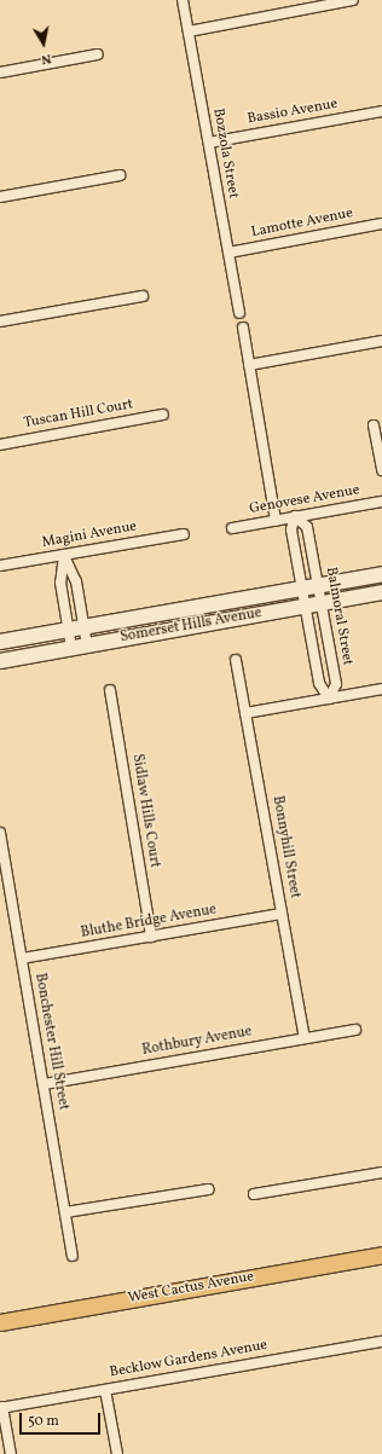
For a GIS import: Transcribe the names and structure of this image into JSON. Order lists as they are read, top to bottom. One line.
{"streets":{"main road":["Somerset Hills Avenue","West Cactus Avenue"],"street":["Bassio Avenue","Bozzola Street","Lamotte Avenue","Tuscan Hill Court","Genovese Avenue","Magini Avenue","Balmoral Street","Sidlaw Hills Court","Bonnyhill Street","Bluthe Bridge Avenue","Bonchester Hill Street","Rothbury Avenue","Becklow Gardens Avenue"]},"crossings":[["Bassio Avenue","Bozzola Street"],["Bozzola Street","Lamotte Avenue"],["Genovese Avenue","Balmoral Street"],["Balmoral Street","Somerset Hills Avenue"],["Sidlaw Hills Court","Bluthe Bridge Avenue"],["Bonnyhill Street","Bluthe Bridge Avenue"],["Bonnyhill Street","Rothbury Avenue"],["Bluthe Bridge Avenue","Bonchester Hill Street"],["Bonchester Hill Street","Rothbury Avenue"]],"scale_bar":"50 m","north":"bottom"}
